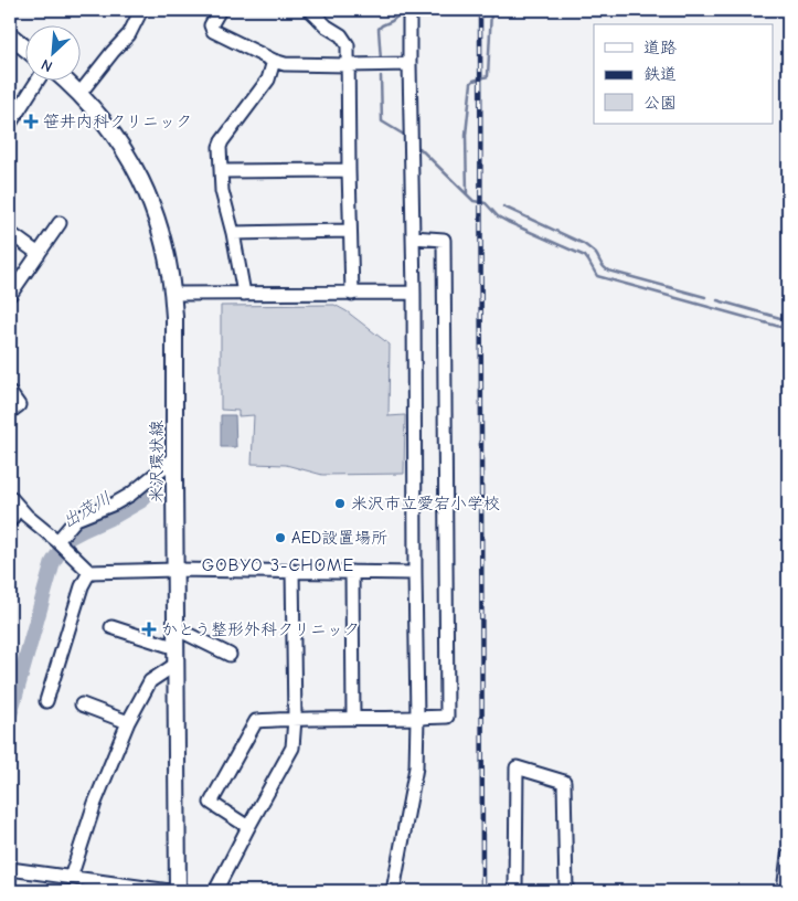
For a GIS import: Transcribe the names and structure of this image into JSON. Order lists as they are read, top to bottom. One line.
{"streets":{"main road":["米沢環状線"]},"districts":["GOBYO 3-CHOME"],"water":["出茂川"],"places":{"health":["笹井内科クリニック","かとう整形外科クリニック"],"other":["米沢市立愛宕小学校","AED設置場所"]},"legend":["道路","鉄道","公園"],"north":"bottom left"}
